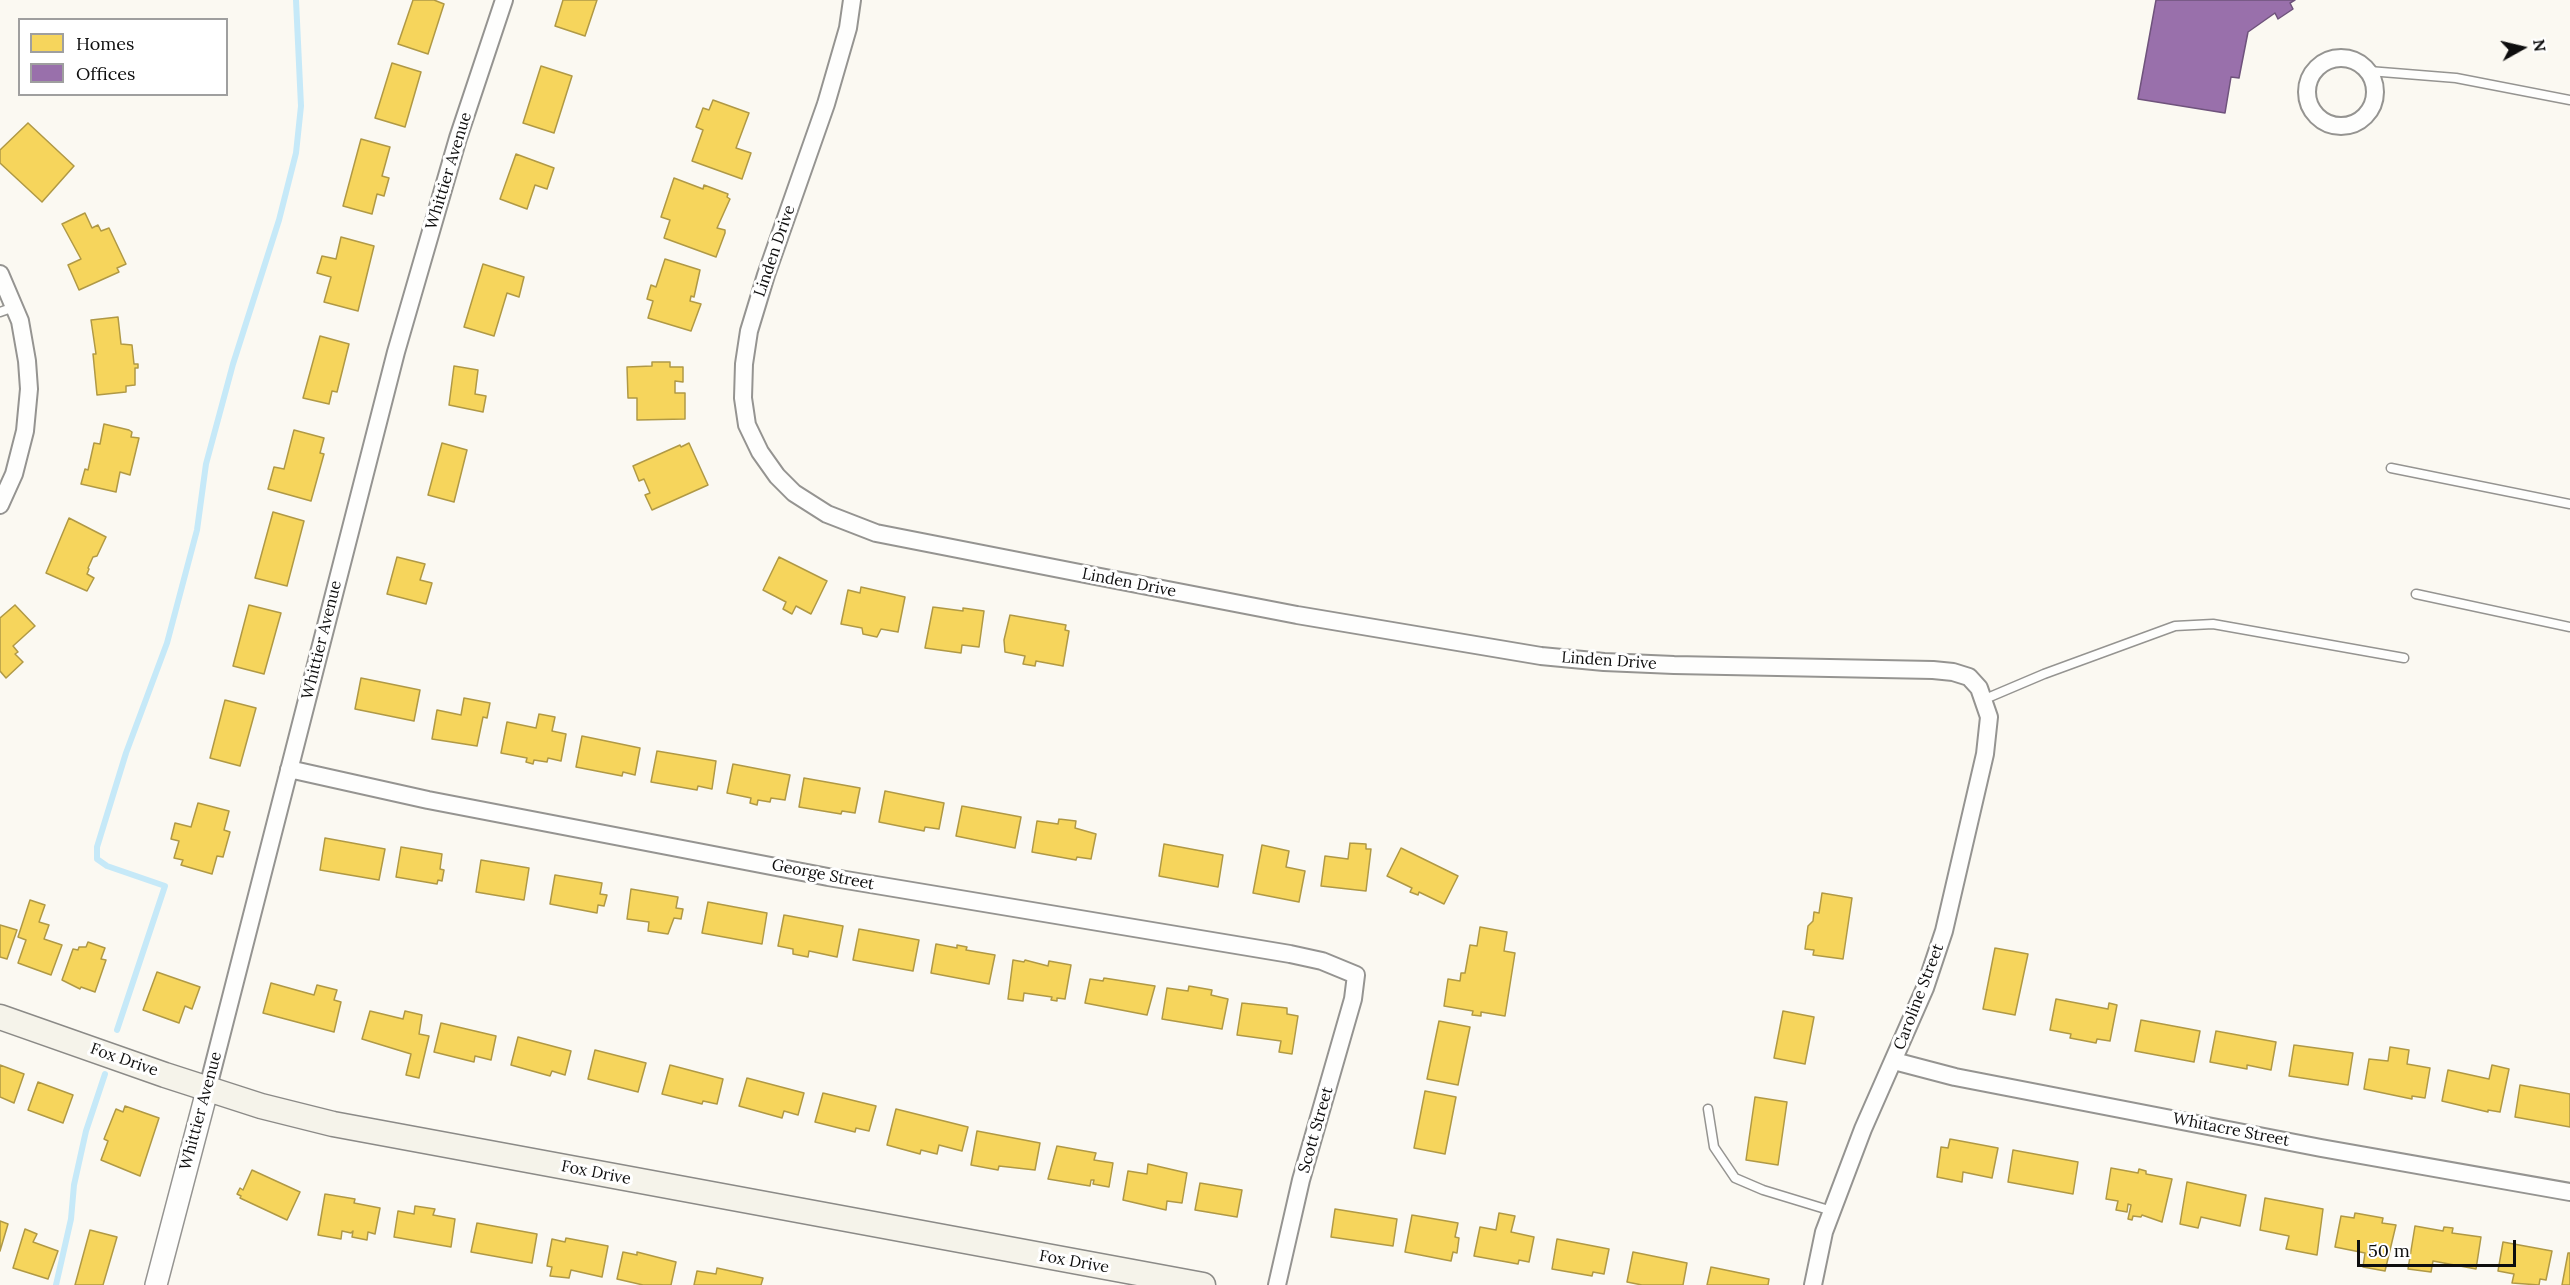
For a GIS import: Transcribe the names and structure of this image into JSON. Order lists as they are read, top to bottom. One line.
{"streets":{"main road":["Fox Drive"],"street":["Whittier Avenue","Linden Drive","George Street","Caroline Street","Scott Street","Whitacre Street"]},"crossings":[["Whittier Avenue","George Street"],["Whittier Avenue","Fox Drive"],["Linden Drive","Caroline Street"],["George Street","Scott Street"],["Caroline Street","Whitacre Street"]],"legend":["Homes","Offices"],"scale_bar":"50 m","north":"right"}
